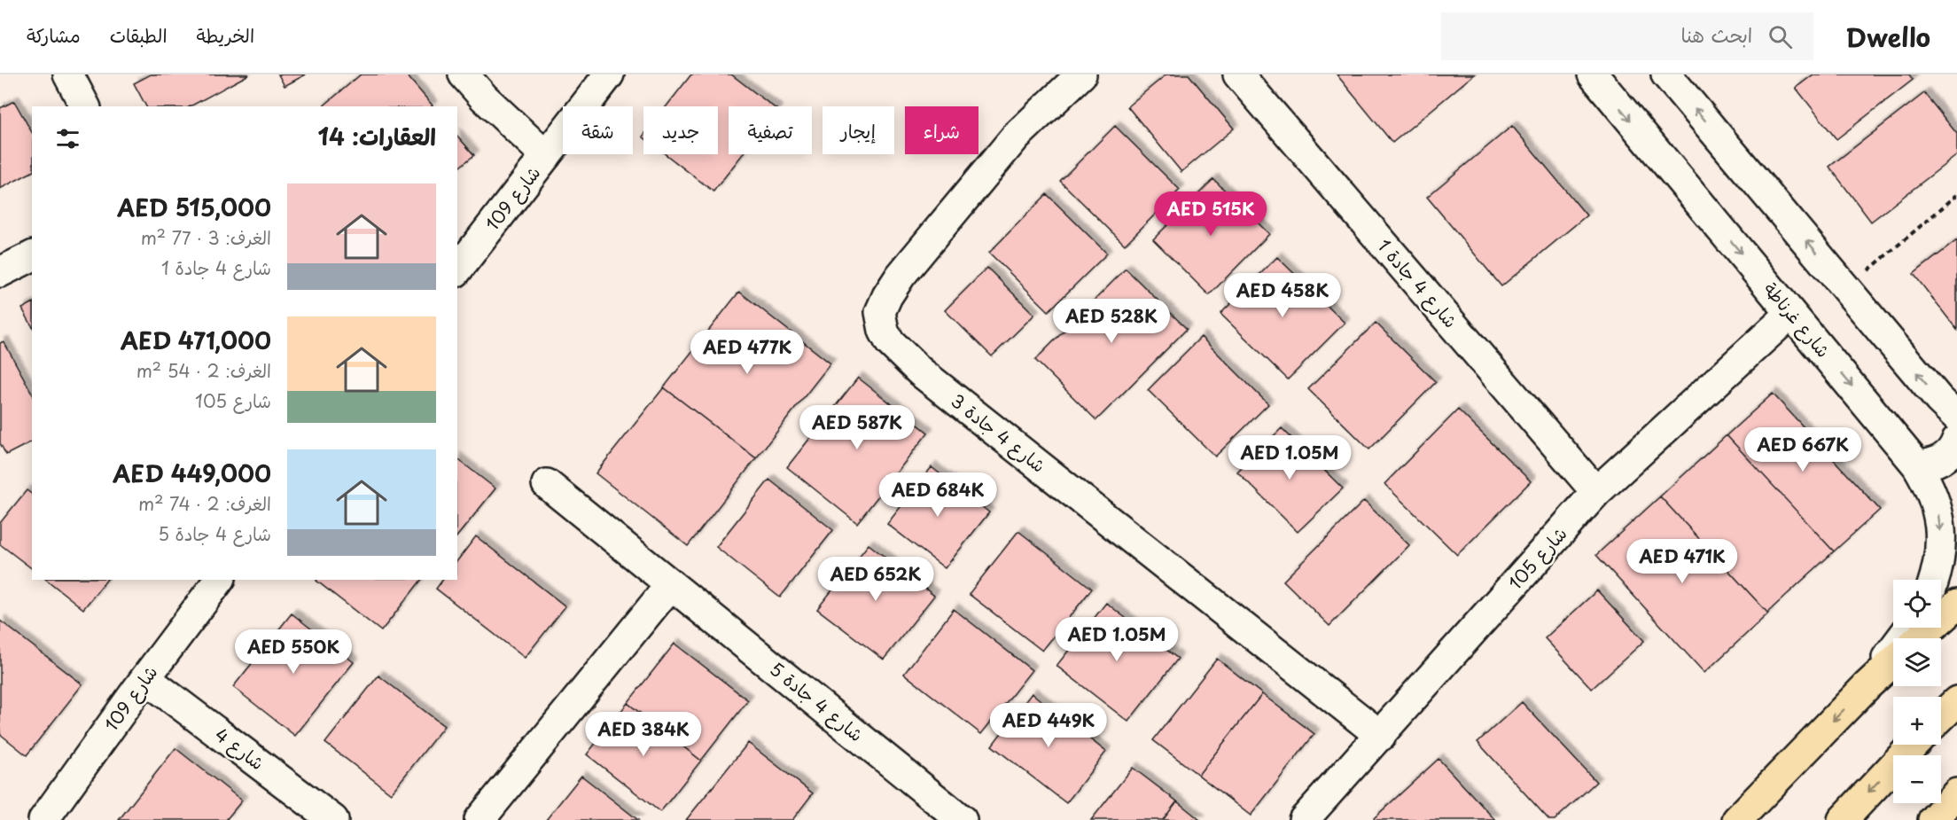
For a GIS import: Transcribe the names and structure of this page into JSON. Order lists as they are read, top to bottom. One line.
{"streets":{"street":["شارع 109","شارع 4 جادة 1","شارع غرناطة","شارع 4 جادة 3","شارع 105","شارع 4 جادة 5","شارع 4"]},"crossings":[["شارع 109","شارع 4"],["شارع 4 جادة 1","شارع 105"],["شارع غرناطة","شارع 105"],["شارع 4 جادة 3","شارع 105"]],"page":{"header":"Dwello","search":"ابحث هنا","nav":["الخريطة","الطبقات","مشاركة"],"chip":["شراء","إيجار","تصفية","جديد","شقة"],"heading":"العقارات: 14","list":[{"name":"AED 515,000","note":"الغرف: 3 · 77 m² · شارع 4 جادة 1"},{"name":"AED 471,000","note":"الغرف: 2 · 54 m² · شارع 105"},{"name":"AED 449,000","note":"الغرف: 2 · 74 m² · شارع 4 جادة 5"}],"price":["AED 515K","AED 458K","AED 528K","AED 477K","AED 587K","AED 667K","AED 1.05M","AED 684K","AED 471K","AED 652K","AED 1.05M","AED 550K","AED 449K","AED 384K"],"map_buttons":["+","−"]}}
